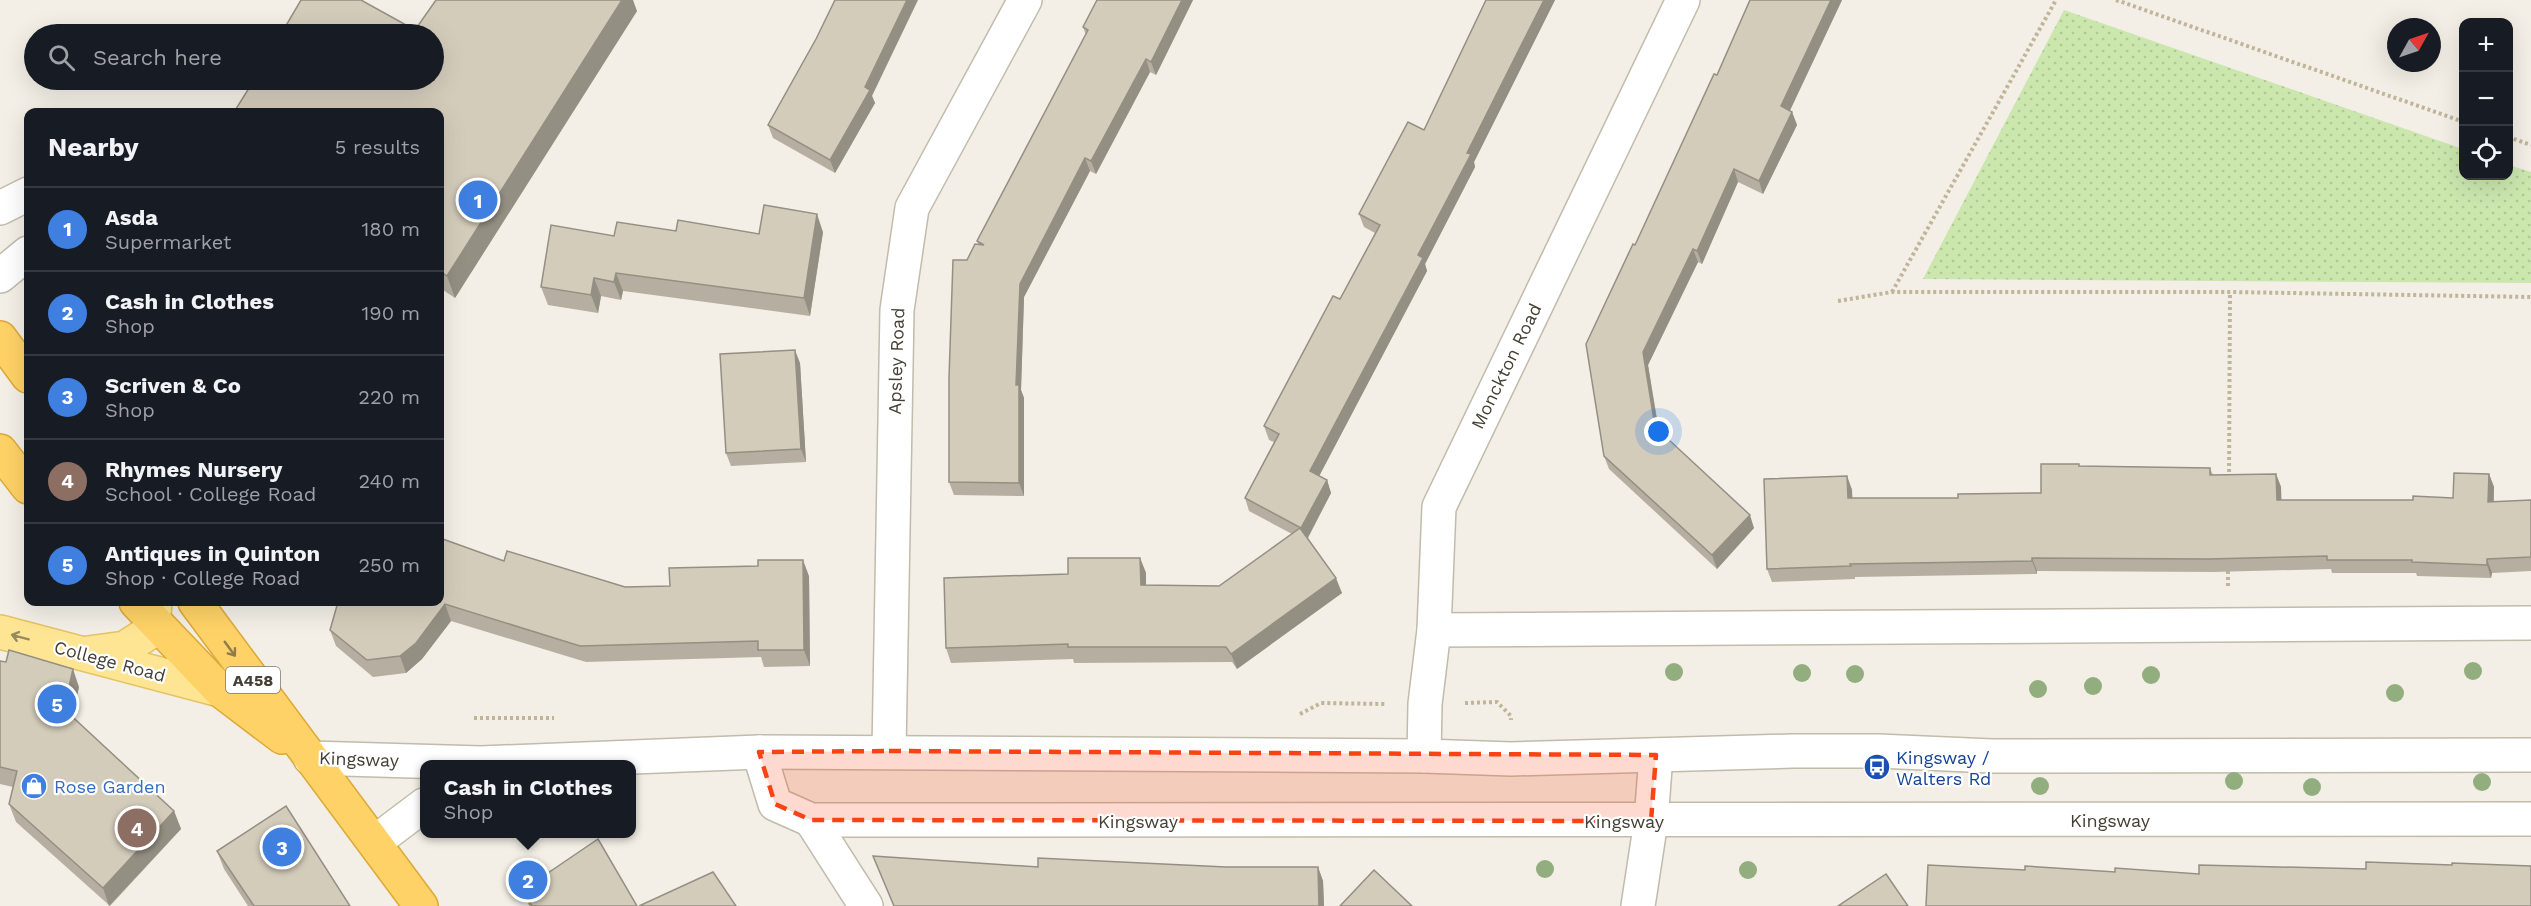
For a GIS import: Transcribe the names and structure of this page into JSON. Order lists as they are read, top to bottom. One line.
{"streets":{"highway":["A458"],"main road":["College Road"],"street":["Apsley Road","Monckton Road","Kingsway"]},"crossings":[["Apsley Road","Kingsway"],["Monckton Road","Kingsway"],["College Road","A458"],["A458","Kingsway"]],"one_way":["College Road"],"places":{"bus stop":["Kingsway / Walters Rd"],"shop":["Rose Garden"]},"north":"top right","page":{"map_buttons":["+","−"],"search":"Search here","heading":["Nearby","5 results"],"pins":["1","5","4","3","2"],"list":[{"mark":"1","name":"Asda","note":"Supermarket","value":"180 m"},{"mark":"2","name":"Cash in Clothes","note":"Shop","value":"190 m"},{"mark":"3","name":"Scriven & Co","note":"Shop","value":"220 m"},{"mark":"4","name":"Rhymes Nursery","note":"School · College Road","value":"240 m"},{"mark":"5","name":"Antiques in Quinton","note":"Shop · College Road","value":"250 m"}],"popup":["Cash in Clothes","Shop"]}}
